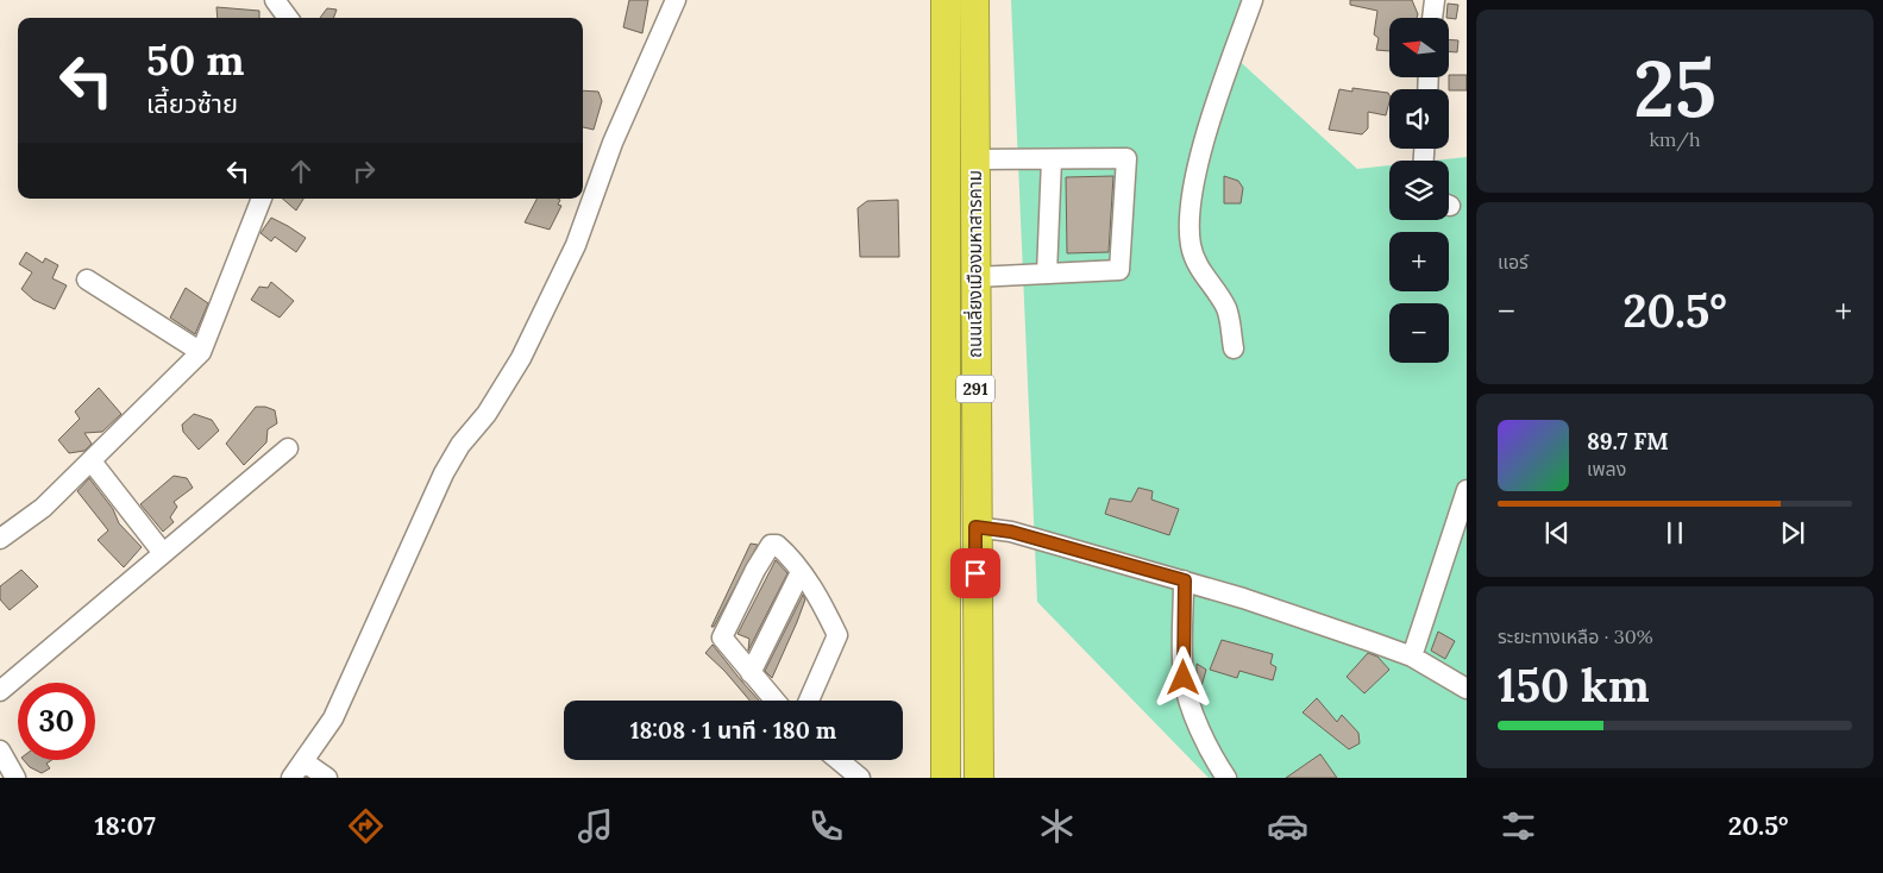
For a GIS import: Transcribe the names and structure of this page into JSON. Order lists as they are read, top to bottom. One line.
{"streets":{"highway":["ถนนเลี่ยงเมืองมหาสารคาม","291"]},"north":"left","page":{"tile":[["25","km/h"],"แอร์",["ระยะทางเหลือ · 30%","150 km"]],"map_buttons":["+","−"],"turn":["50 m","เลี้ยวซ้าย"],"heat":["−","20.5°","+"],"song":["89.7 FM","เพลง"],"limit":"30","trip":"18:08 · 1 นาที · 180 m","tabs":["18:07","20.5°"]}}
